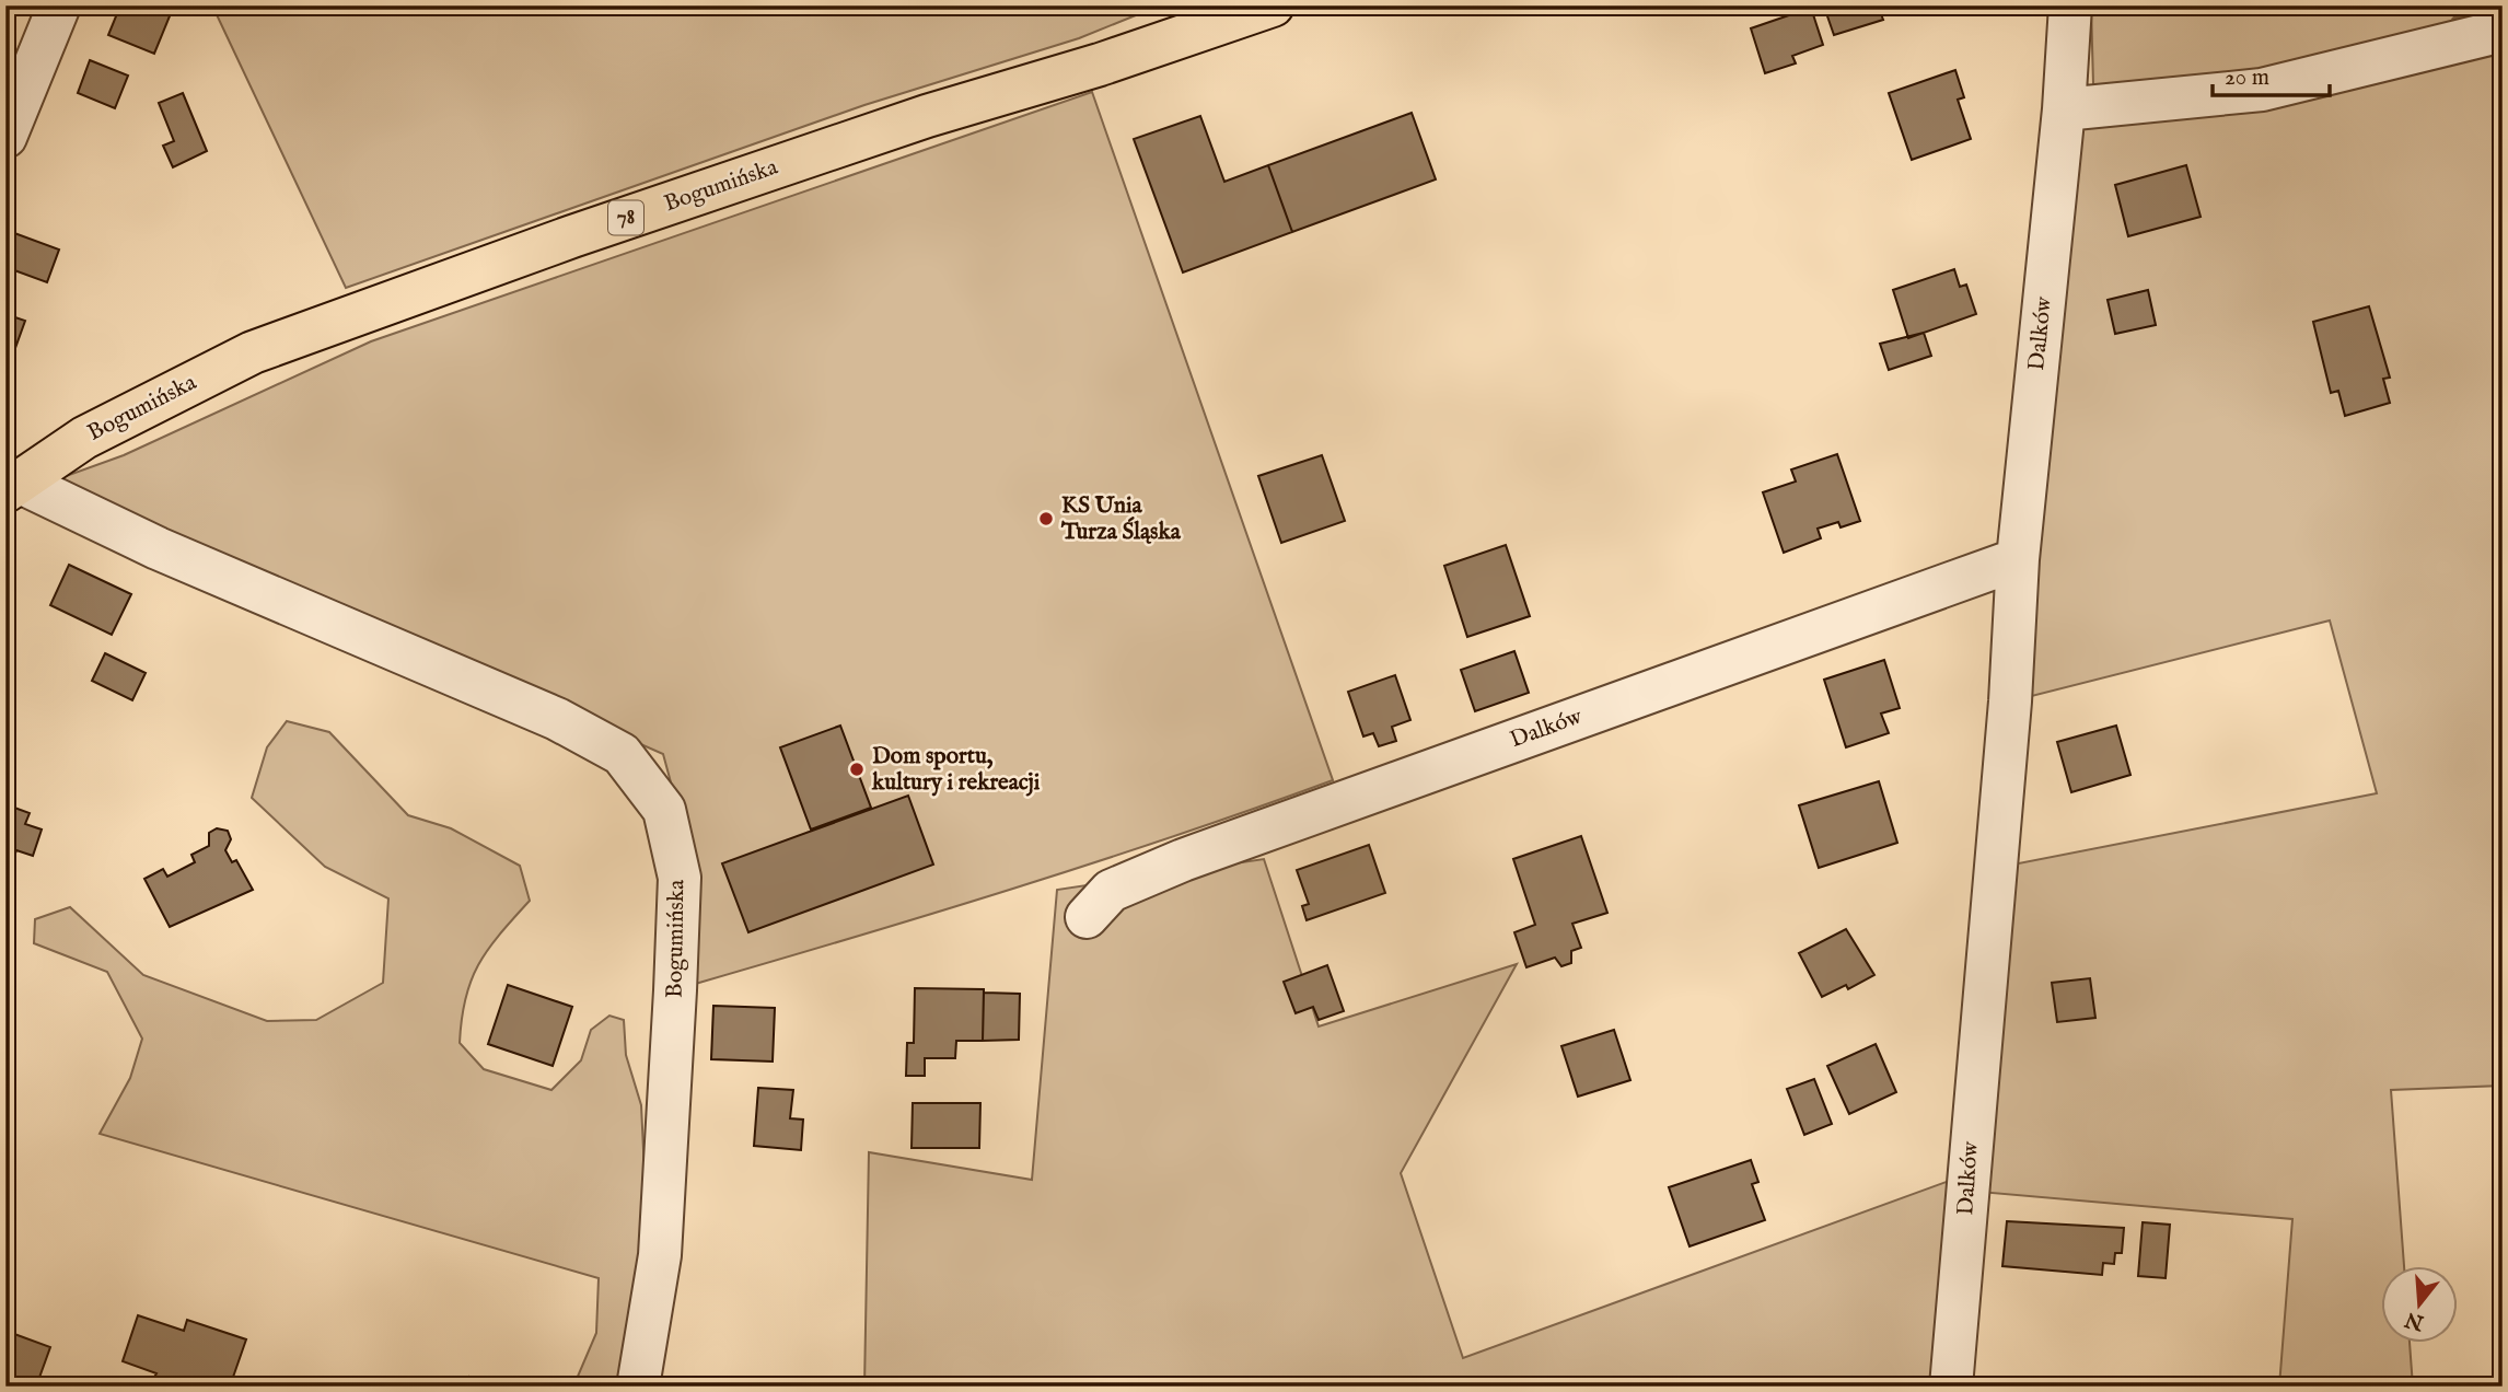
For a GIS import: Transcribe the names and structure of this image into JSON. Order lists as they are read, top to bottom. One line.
{"streets":{"main road":["Bogumińska","78"],"street":["Dalków"]},"places":["KS Unia Turza Śląska","Dom sportu, kultury i rekreacji"],"scale_bar":"20 m","north":"bottom"}
